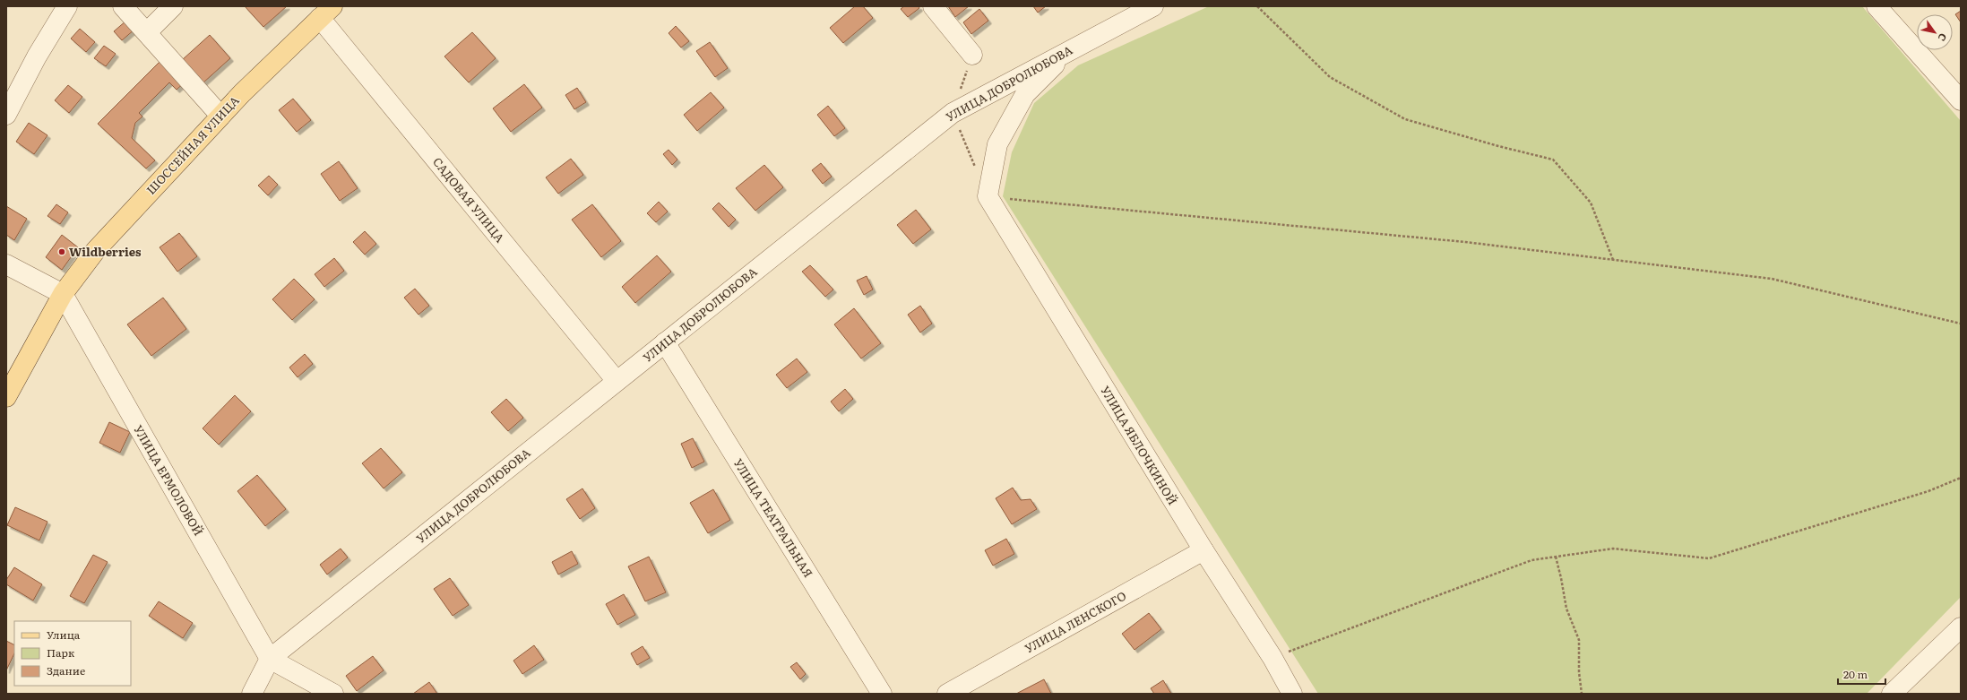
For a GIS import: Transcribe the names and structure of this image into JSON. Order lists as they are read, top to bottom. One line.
{"streets":{"main road":["ШОССЕЙНАЯ УЛИЦА"],"street":["УЛИЦА ДОБРОЛЮБОВА","САДОВАЯ УЛИЦА","УЛИЦА ЯБЛОЧКИНОЙ","УЛИЦА ЕРМОЛОВОЙ","УЛИЦА ТЕАТРАЛЬНАЯ","УЛИЦА ЛЕНСКОГО"]},"crossings":[["УЛИЦА ДОБРОЛЮБОВА","САДОВАЯ УЛИЦА"],["УЛИЦА ДОБРОЛЮБОВА","УЛИЦА ЕРМОЛОВОЙ"],["УЛИЦА ДОБРОЛЮБОВА","УЛИЦА ТЕАТРАЛЬНАЯ"],["ШОССЕЙНАЯ УЛИЦА","САДОВАЯ УЛИЦА"],["ШОССЕЙНАЯ УЛИЦА","УЛИЦА ЕРМОЛОВОЙ"],["УЛИЦА ЯБЛОЧКИНОЙ","УЛИЦА ЛЕНСКОГО"]],"places":["Wildberries"],"legend":["Улица","Парк","Здание"],"scale_bar":"20 m","north":"bottom right"}
